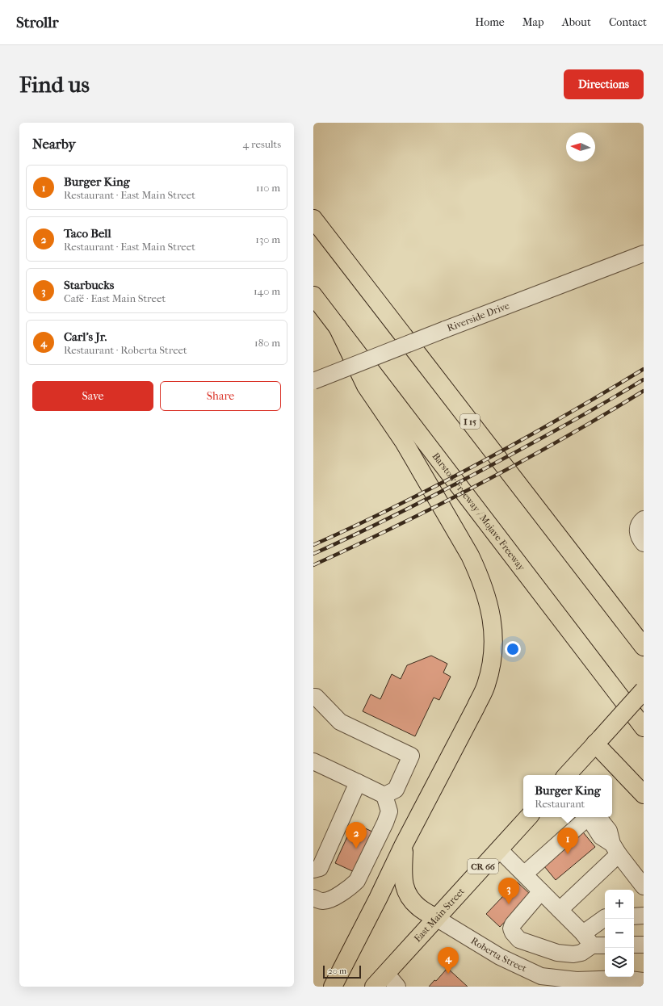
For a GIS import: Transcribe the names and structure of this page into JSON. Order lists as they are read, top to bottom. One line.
{"streets":{"main road":["I 15","Barstow Freeway / Mojave Freeway","CR 66","East Main Street"],"street":["Riverside Drive","Roberta Street"]},"crossings":[["East Main Street","Roberta Street"]],"scale_bar":"20 m","north":"left","page":{"header":"Strollr","nav":["Home","Map","About","Contact"],"buttons":["Directions",["Save","Share"]],"title":"Find us","heading":["Nearby","4 results"],"list":[{"mark":"1","name":"Burger King","note":"Restaurant · East Main Street","value":"110 m"},{"mark":"2","name":"Taco Bell","note":"Restaurant · East Main Street","value":"130 m"},{"mark":"3","name":"Starbucks","note":"Café · East Main Street","value":"140 m"},{"mark":"4","name":"Carl's Jr.","note":"Restaurant · Roberta Street","value":"180 m"}],"popup":["Burger King","Restaurant"],"pins":["2","1","3","4"],"map_buttons":["+","−"],"scale":"20 m"}}
